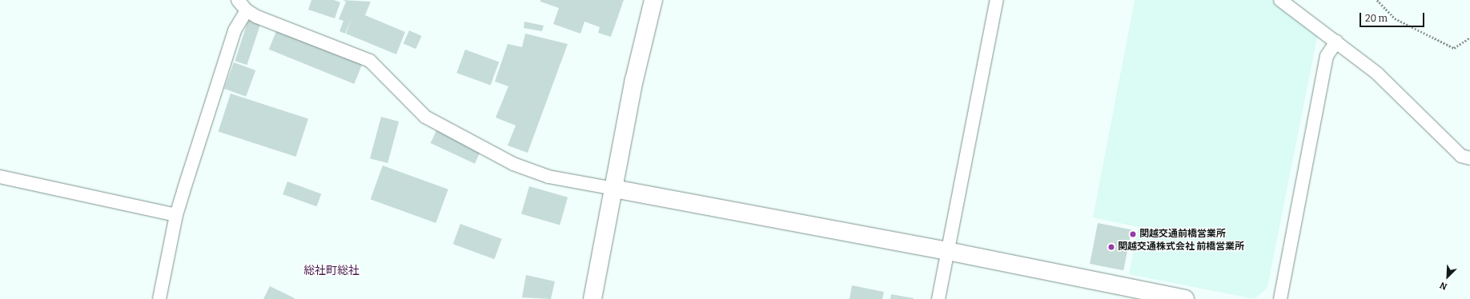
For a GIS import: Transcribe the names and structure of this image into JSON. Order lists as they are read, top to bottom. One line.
{"districts":["総社町総社"],"places":["関越交通前橋営業所","関越交通株式会社 前橋営業所"],"scale_bar":"20 m","north":"bottom left"}
